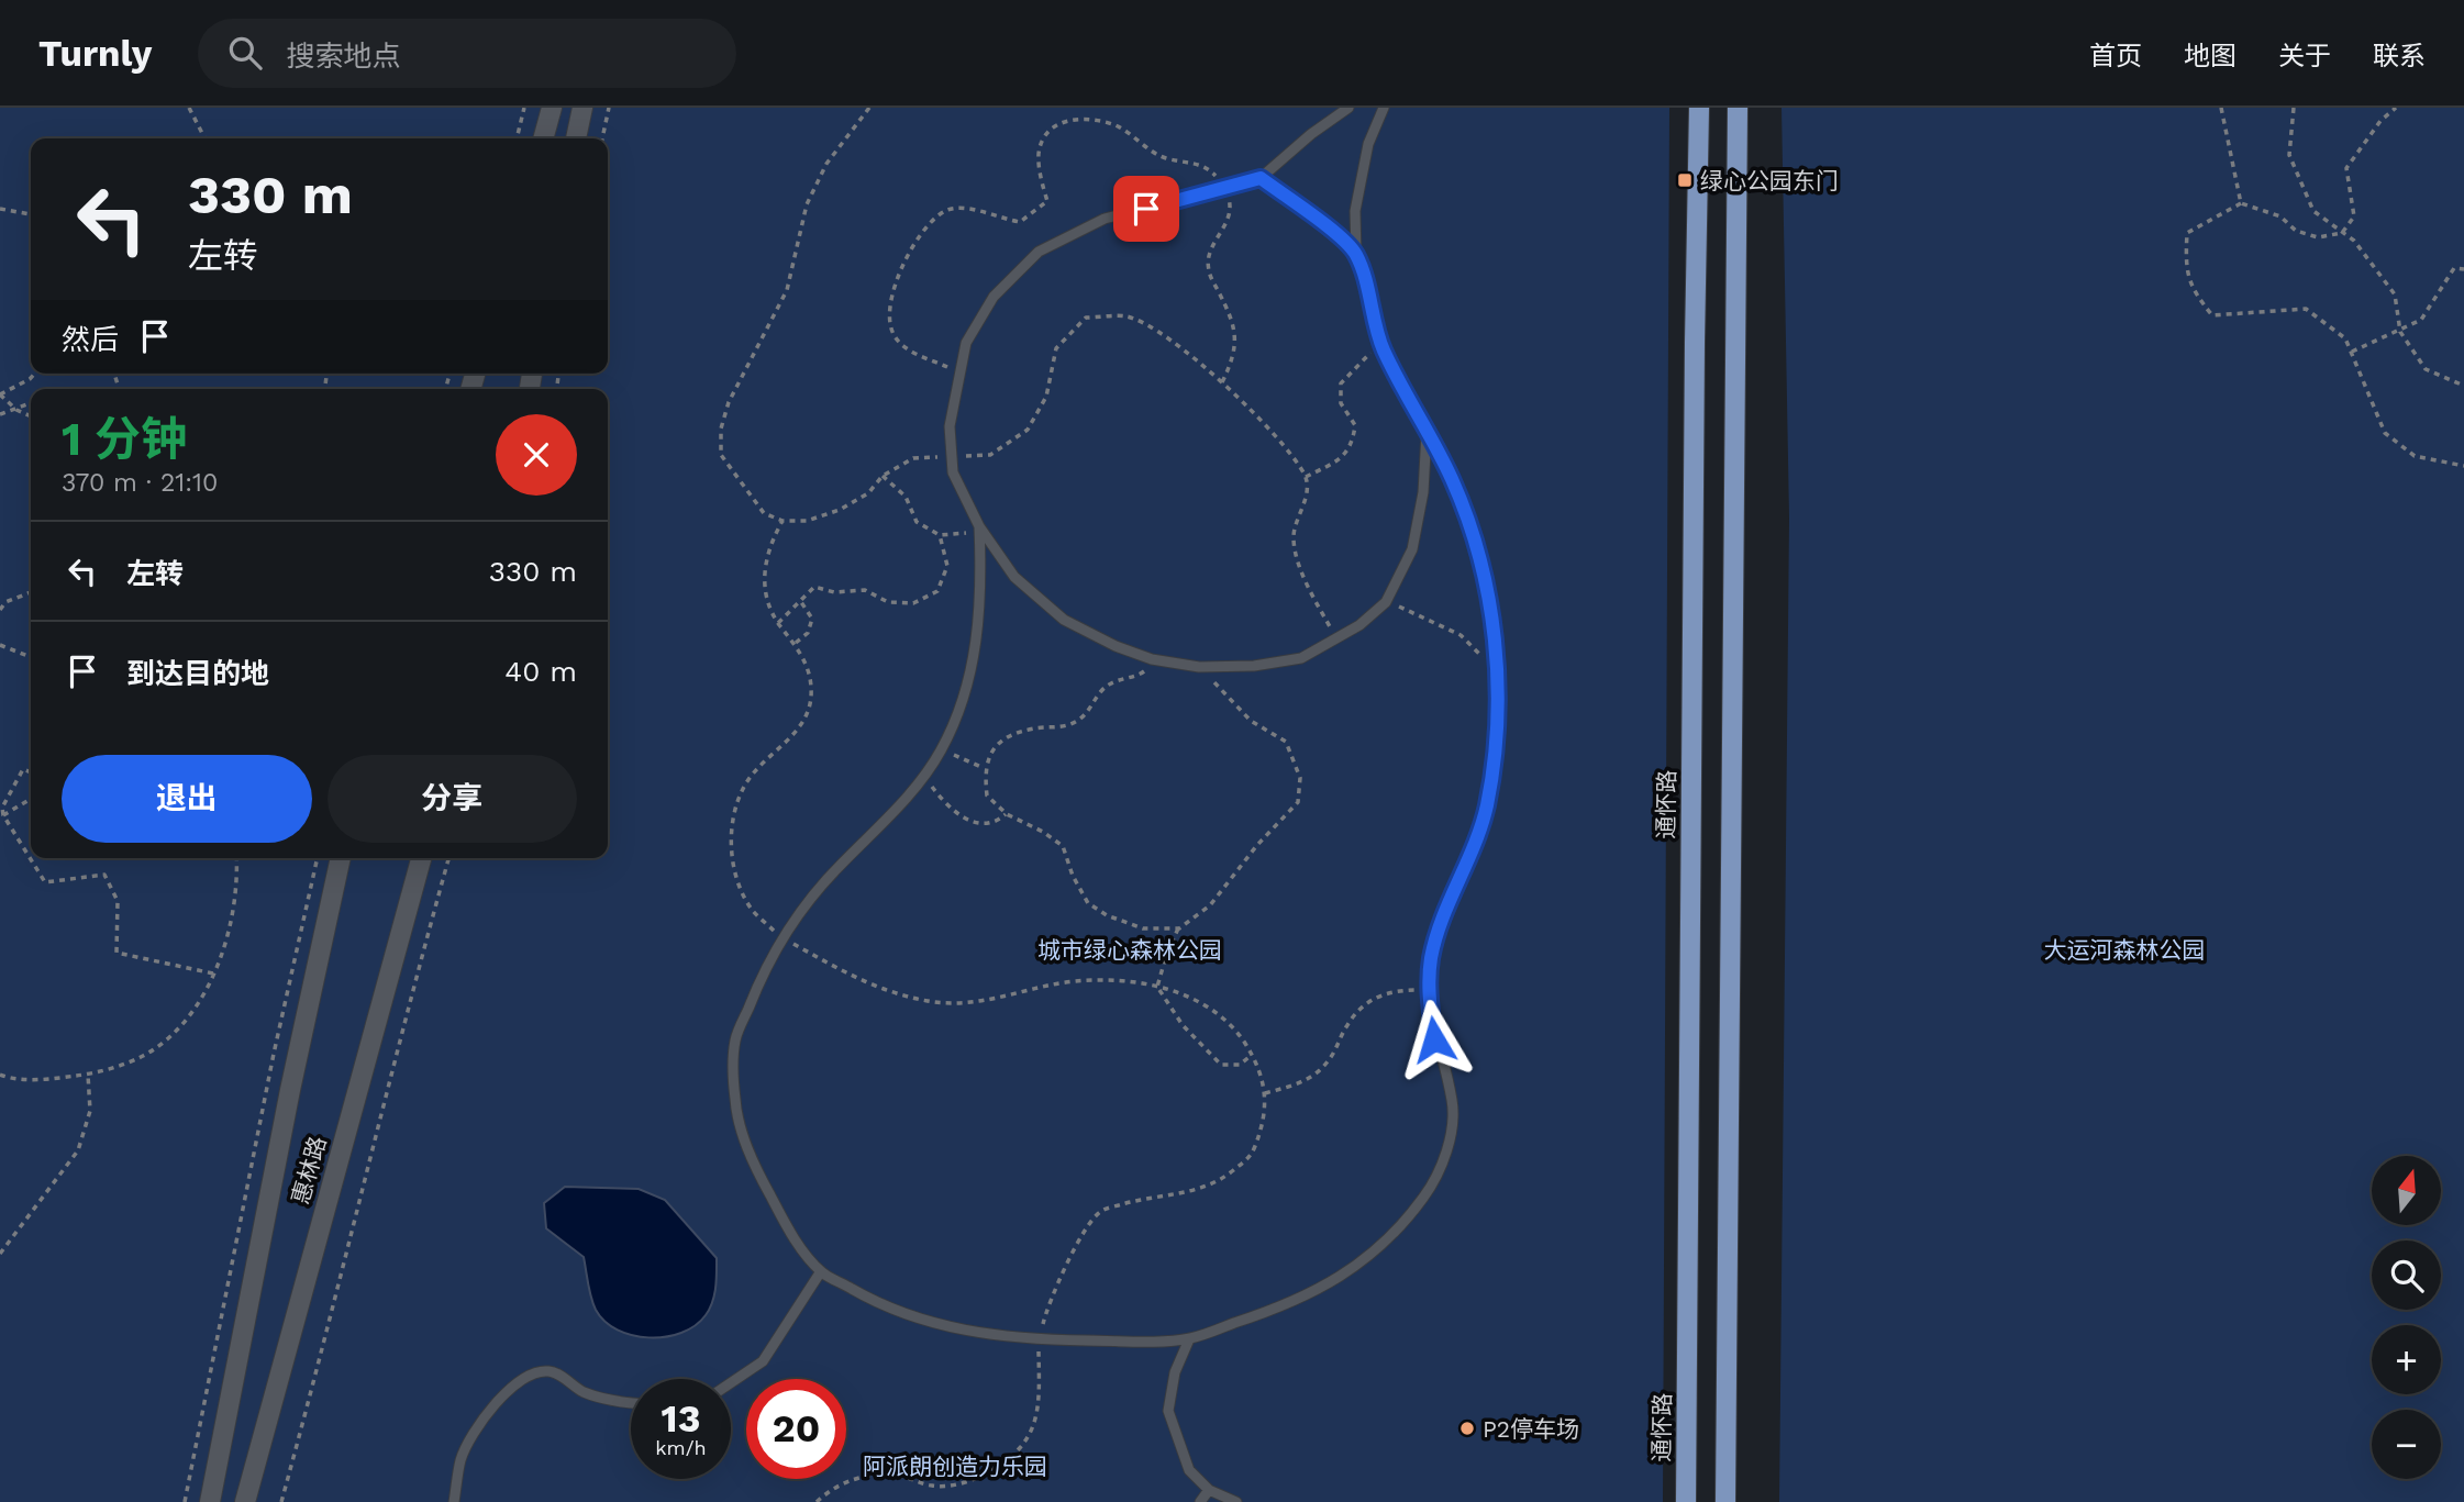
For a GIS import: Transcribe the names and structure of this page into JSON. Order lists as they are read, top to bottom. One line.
{"streets":{"main road":["通怀路","惠林路"]},"parks":["城市绿心森林公园","大运河森林公园","阿派朗创造力乐园"],"places":{"transit":["绿心公园东门"],"other":["P2停车场"]},"north":"top","page":{"header":"Turnly","search":"搜索地点","nav":["首页","地图","关于","联系"],"turn":["330 m","左转"],"then":"然后","heading":["1 分钟","370 m · 21:10"],"list":[{"name":"左转","value":"330 m"},{"name":"到达目的地","value":"40 m"}],"buttons":["退出","分享"],"map_buttons":["+","−"],"speed":"13 km/h","limit":"20"}}
